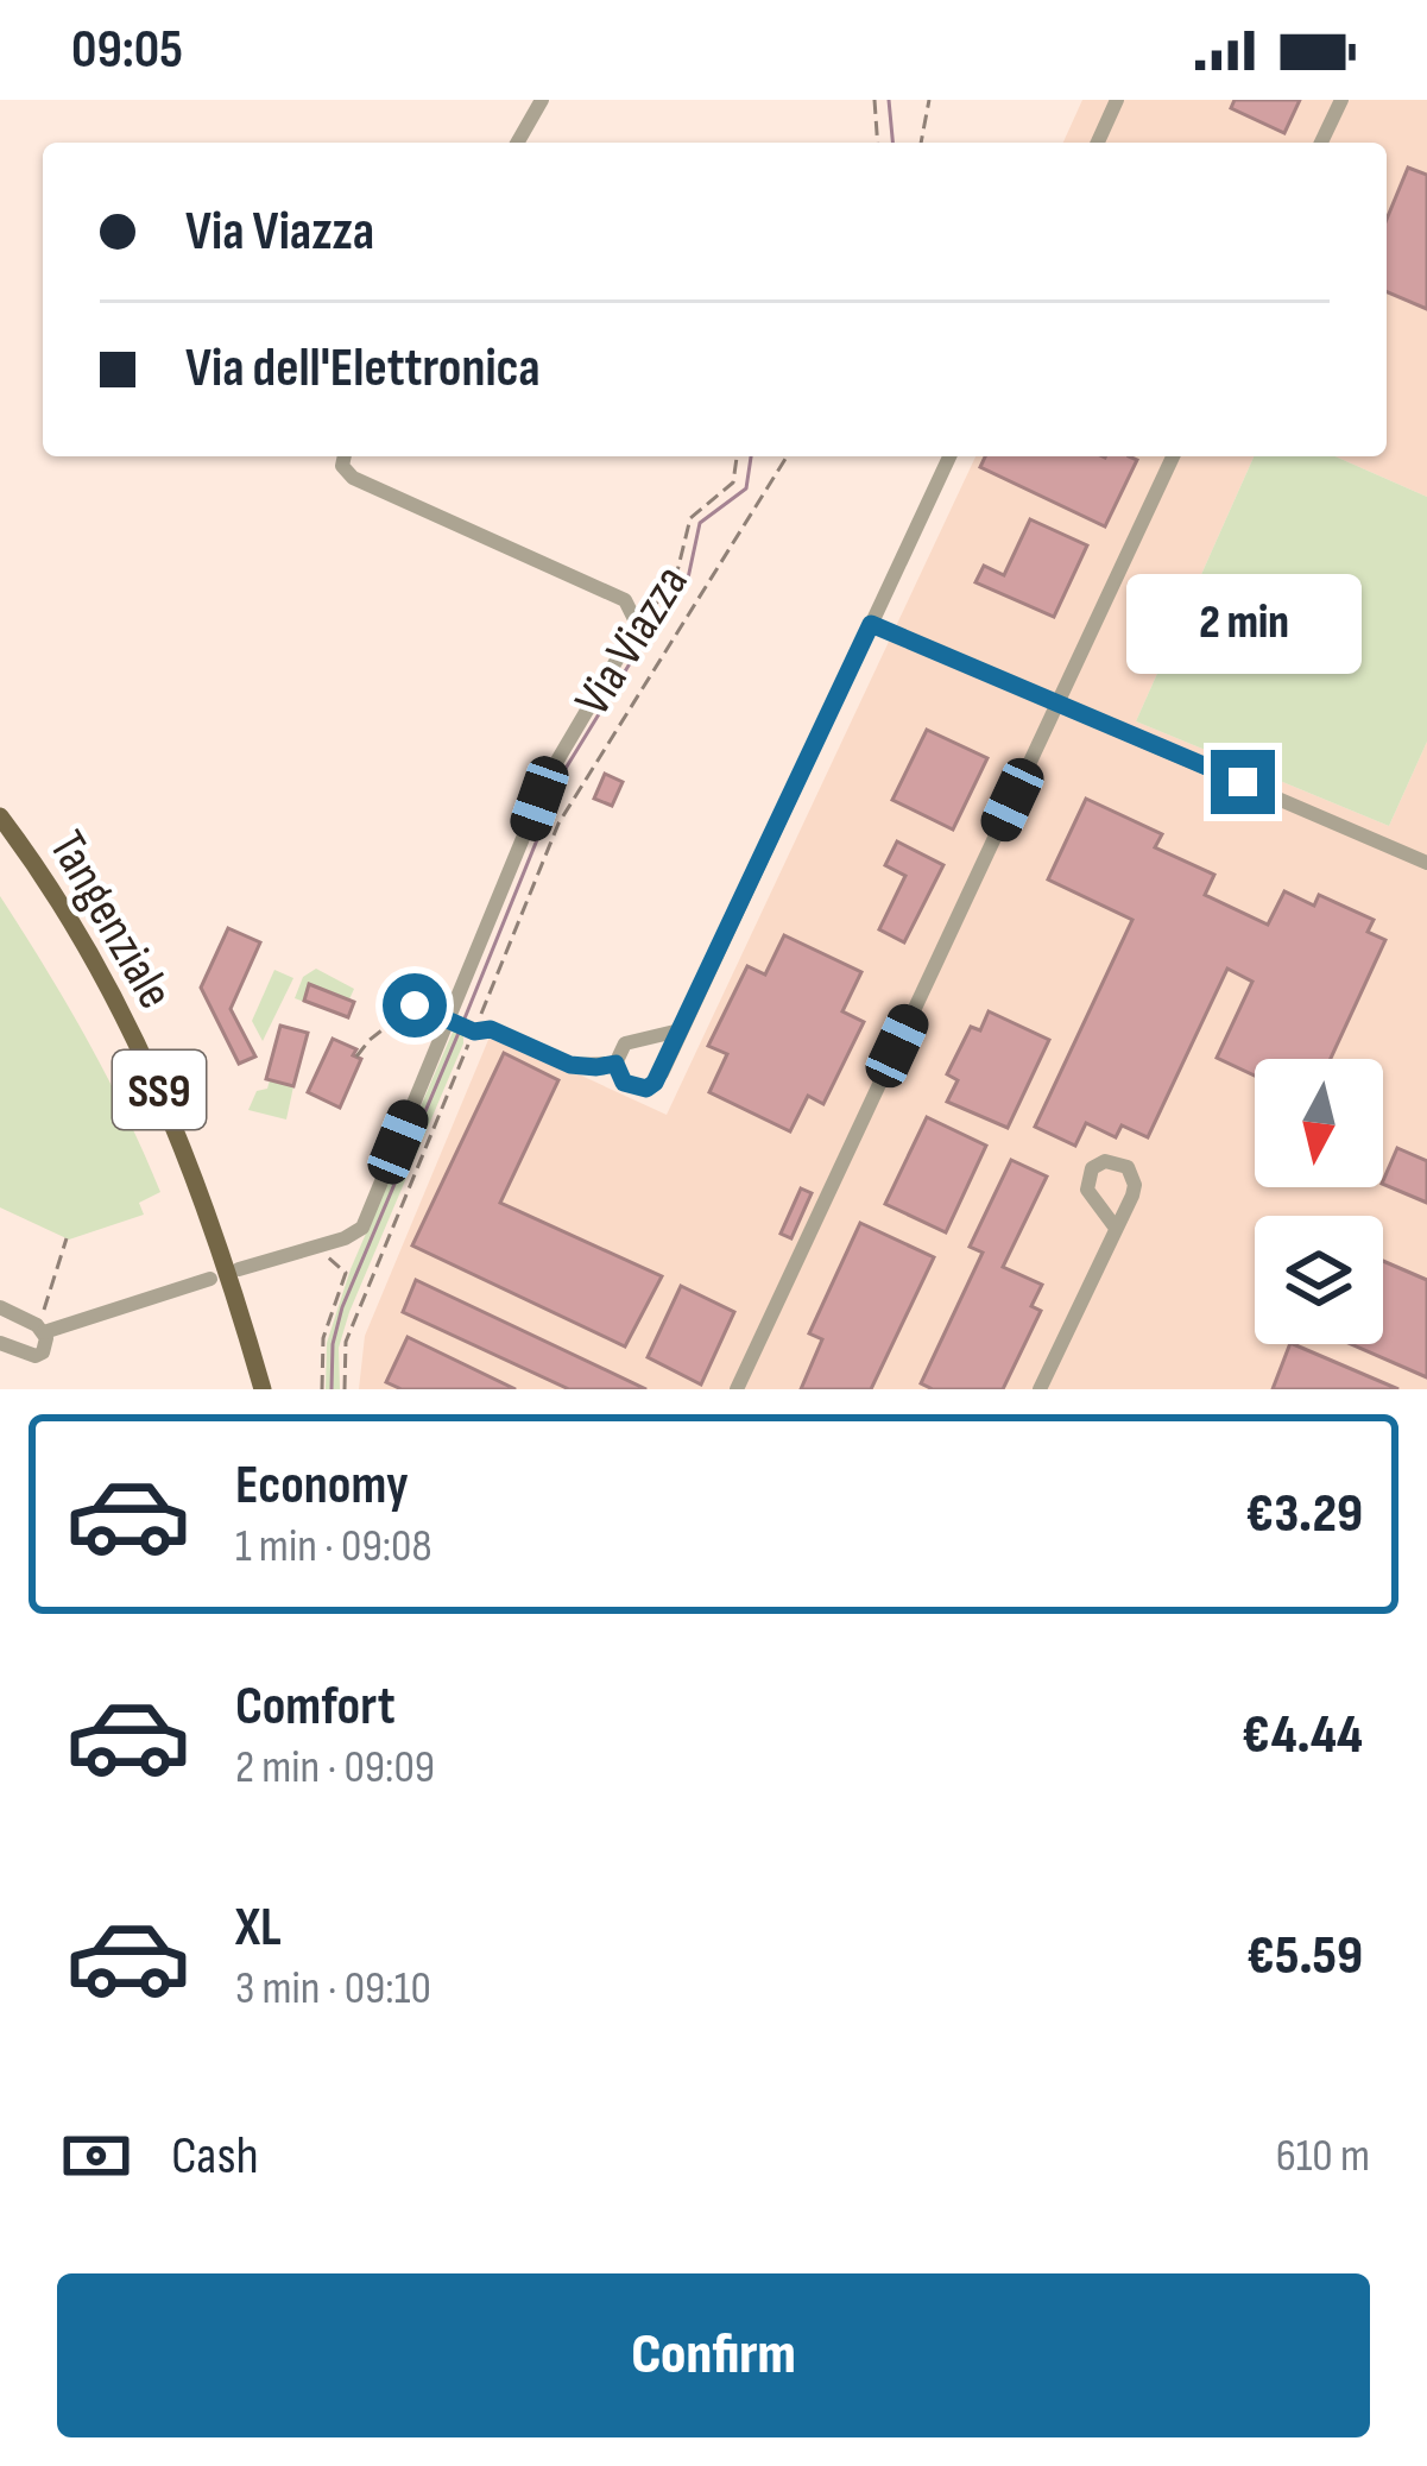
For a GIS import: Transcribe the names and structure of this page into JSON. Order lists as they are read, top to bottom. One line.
{"streets":{"main road":["Tangenziale","SS9"],"path":["Via Viazza"]},"north":"bottom","page":{"status":"09:05","banner":["Via Viazza","Via dell'Elettronica"],"bubble":"2 min","list":[{"name":"Economy","note":"1 min · 09:08","value":"€3.29"},{"name":"Comfort","note":"2 min · 09:09","value":"€4.44"},{"name":"XL","note":"3 min · 09:10","value":"€5.59"}],"pay":["Cash","610 m"],"buttons":"Confirm"}}
